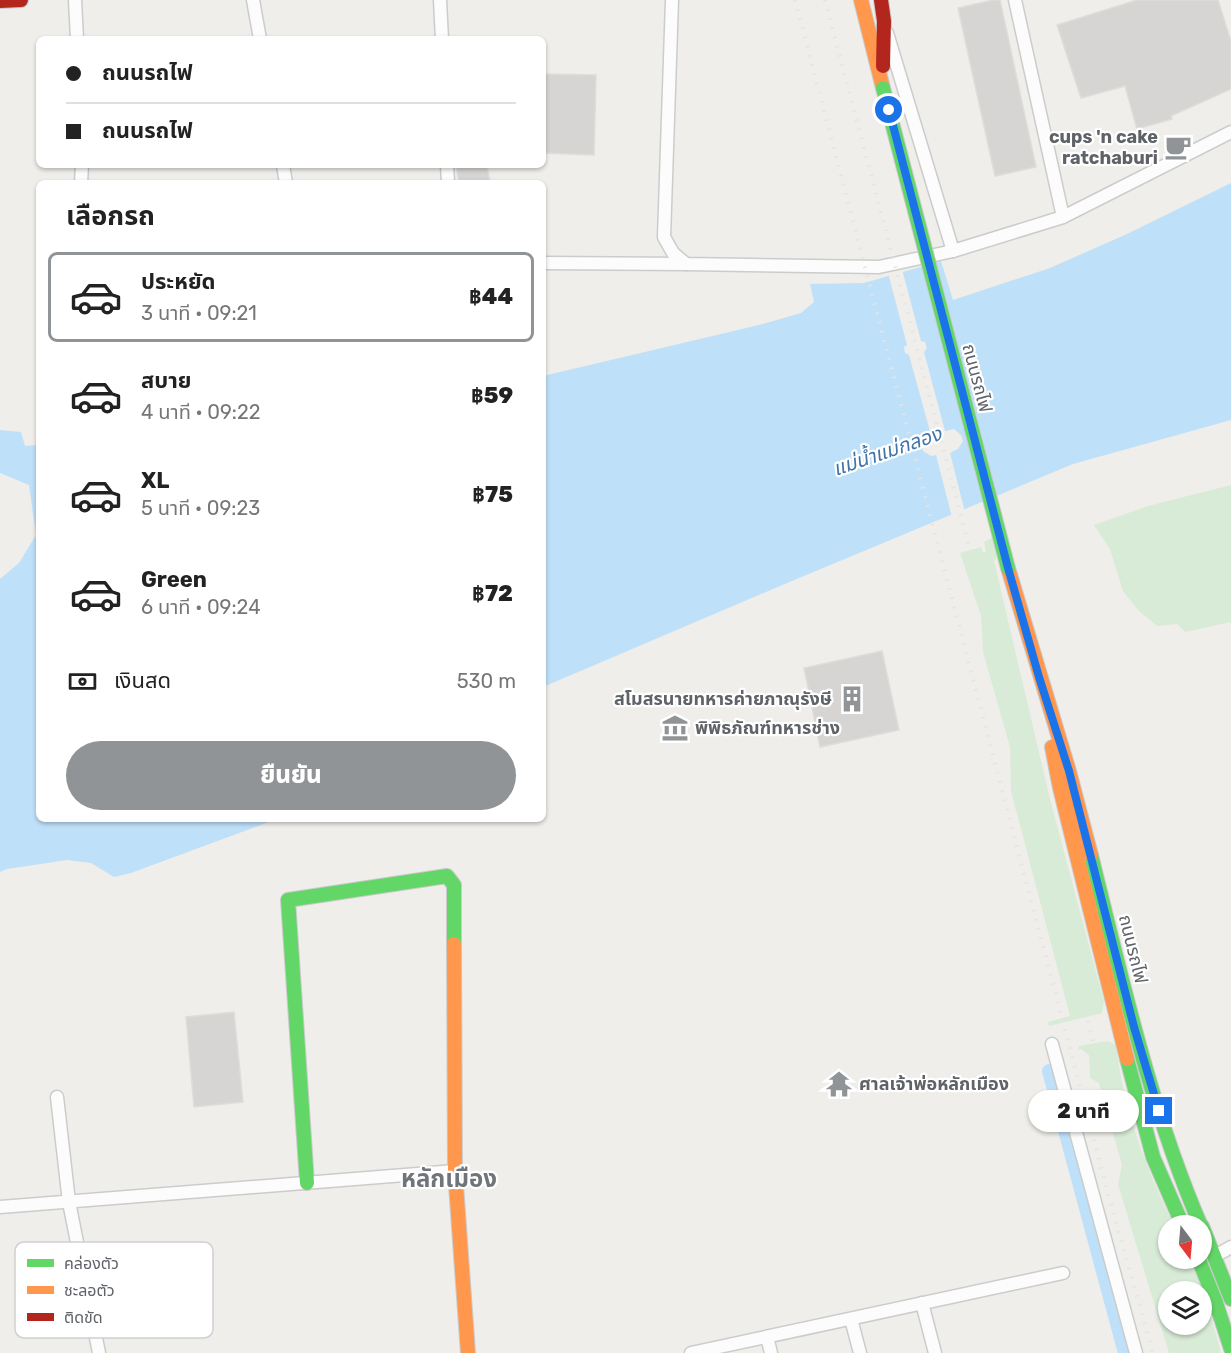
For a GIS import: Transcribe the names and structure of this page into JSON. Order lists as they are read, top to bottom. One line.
{"streets":{"main road":["ถนนรถไฟ"]},"districts":["หลักเมือง"],"water":["แม่น้ำแม่กลอง"],"places":{"cafe":["cups 'n cake ratchaburi"],"building":["สโมสรนายทหารค่ายภาณุรังษี"],"museum":["พิพิธภัณฑ์ทหารช่าง"],"temple":["ศาลเจ้าพ่อหลักเมือง"]},"legend":["คล่องตัว","ชะลอตัว","ติดขัด"],"north":"bottom","page":{"banner":["ถนนรถไฟ","ถนนรถไฟ"],"heading":"เลือกรถ","list":[{"name":"ประหยัด","note":"3 นาที · 09:21","value":"฿44"},{"name":"สบาย","note":"4 นาที · 09:22","value":"฿59"},{"name":"XL","note":"5 นาที · 09:23","value":"฿75"},{"name":"Green","note":"6 นาที · 09:24","value":"฿72"}],"pay":["เงินสด","530 m"],"buttons":"ยืนยัน","bubble":"2 นาที"}}
